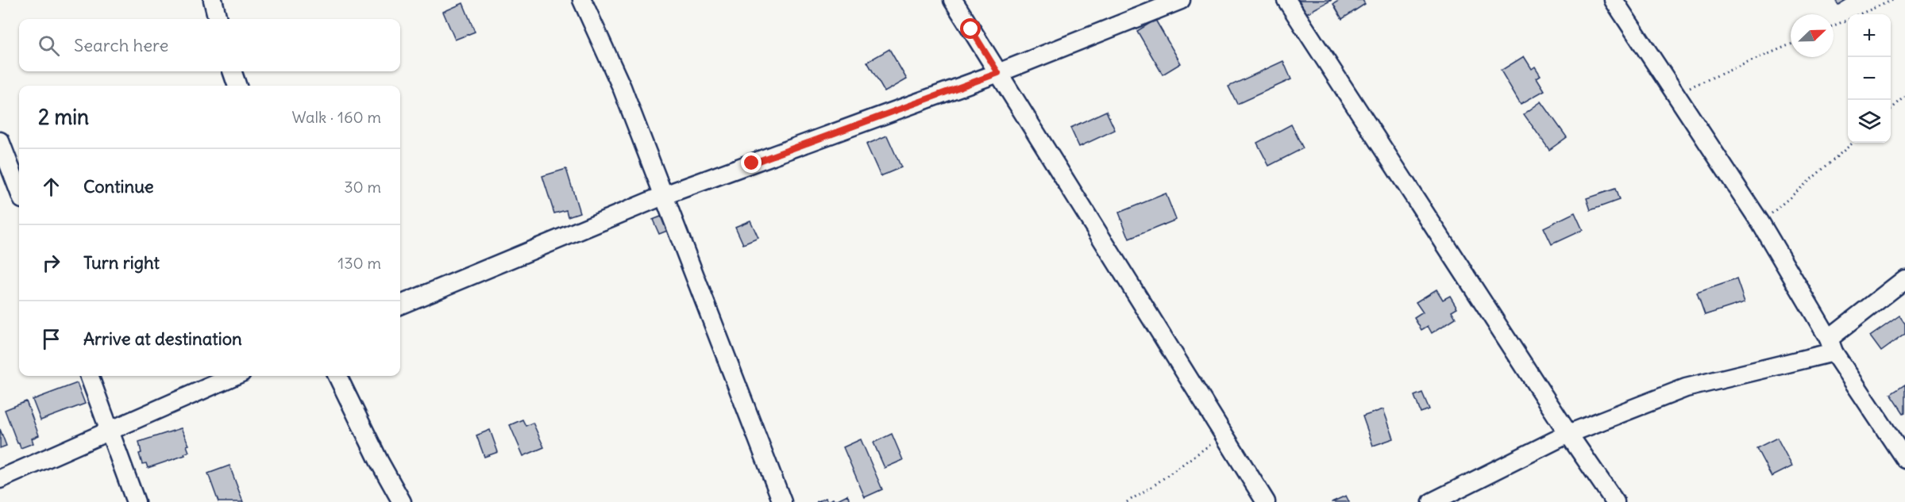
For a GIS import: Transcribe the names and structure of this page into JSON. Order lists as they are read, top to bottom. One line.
{"north":"top right","page":{"map_buttons":["+","−"],"search":"Search here","heading":["2 min","Walk · 160 m"],"list":[["Continue","30 m"],["Turn right","130 m"],"Arrive at destination"]}}
